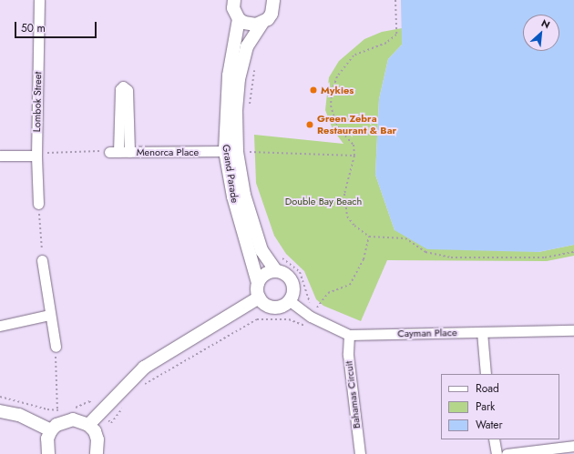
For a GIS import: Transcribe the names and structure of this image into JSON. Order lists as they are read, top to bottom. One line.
{"streets":{"street":["Lombok Street","Menorca Place","Grand Parade","Cayman Place","Bahamas Circuit"]},"crossings":[["Menorca Place","Grand Parade"],["Grand Parade","Cayman Place"],["Cayman Place","Bahamas Circuit"]],"parks":["Double Bay Beach"],"places":["Mykies","Green Zebra Restaurant & Bar"],"legend":["Road","Park","Water"],"scale_bar":"50 m","north":"top right"}
